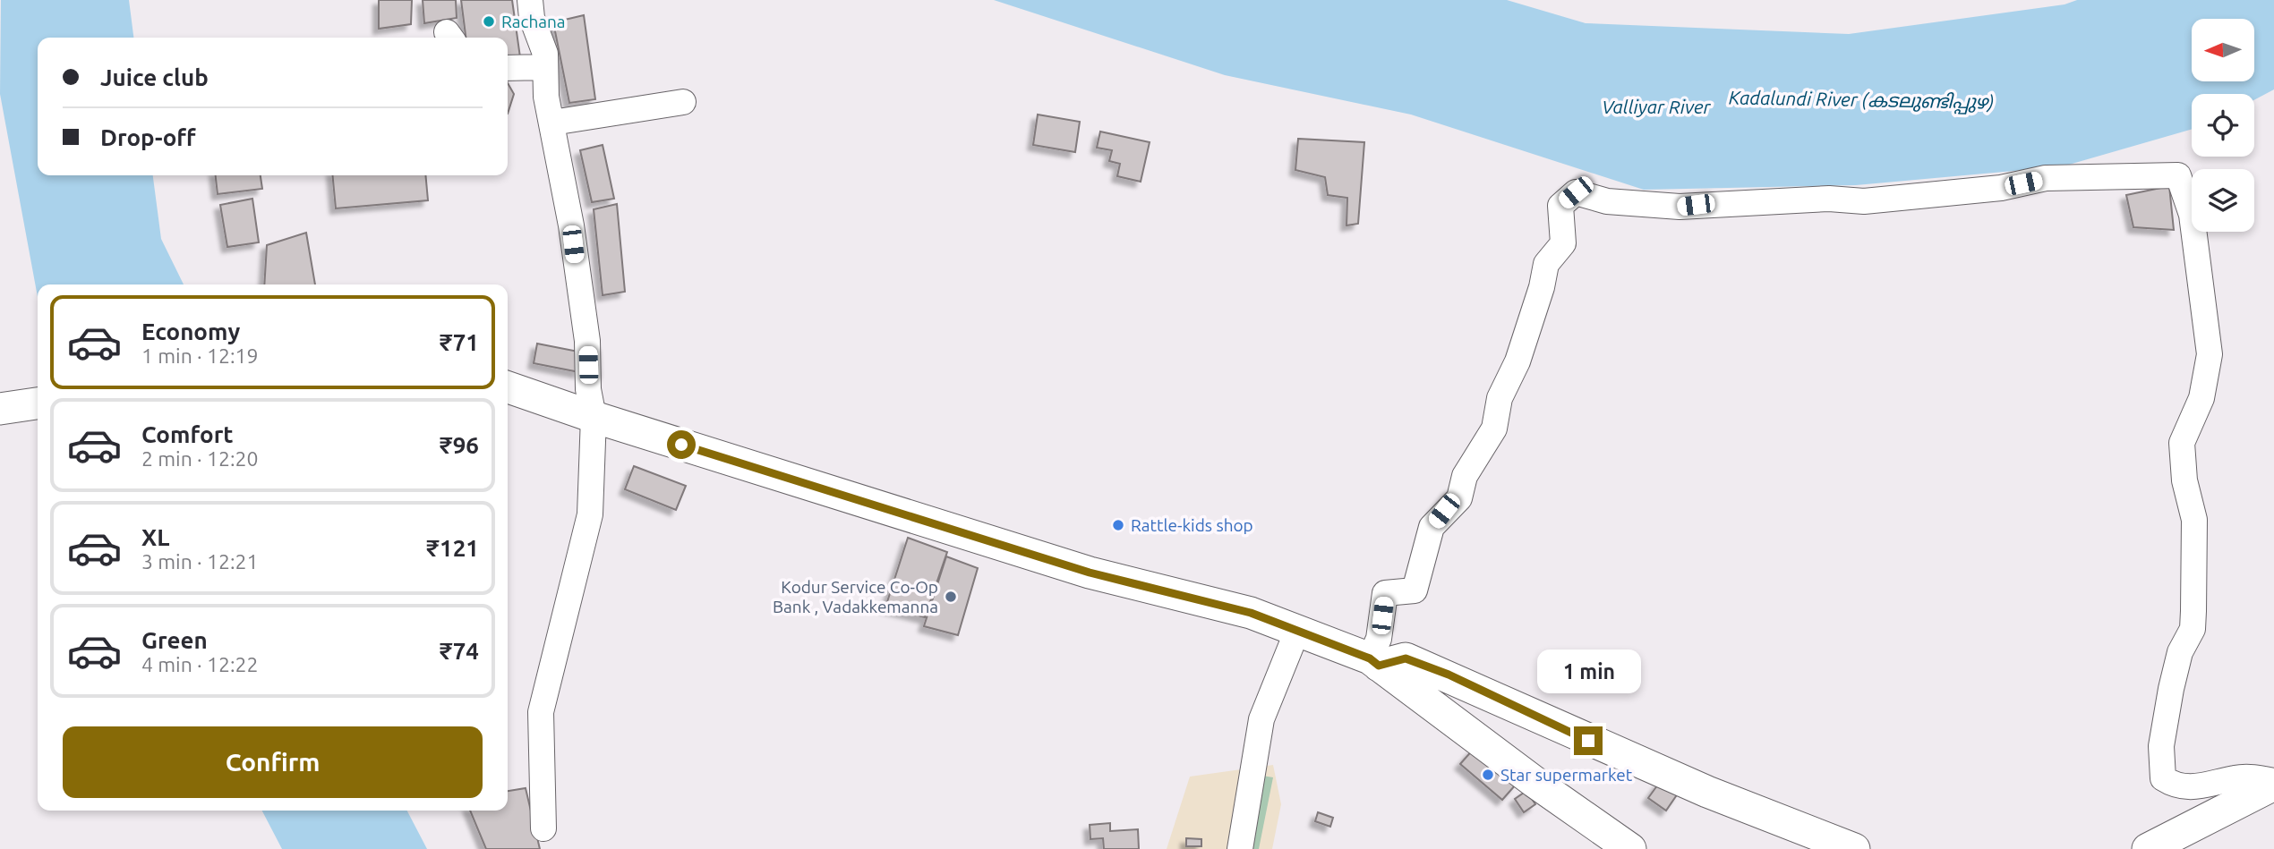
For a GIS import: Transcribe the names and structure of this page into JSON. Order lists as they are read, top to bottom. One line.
{"water":["Kadalundi River (കടലുണ്ടിപ്പുഴ)","Valliyar River"],"places":["Rachana","Rattle-kids shop","Kodur Service Co-Op Bank , Vadakkemanna","Star supermarket"],"north":"left","page":{"banner":["Juice club","Drop-off"],"list":[{"name":"Economy","note":"1 min · 12:19","value":"₹71"},{"name":"Comfort","note":"2 min · 12:20","value":"₹96"},{"name":"XL","note":"3 min · 12:21","value":"₹121"},{"name":"Green","note":"4 min · 12:22","value":"₹74"}],"bubble":"1 min","buttons":"Confirm"}}
